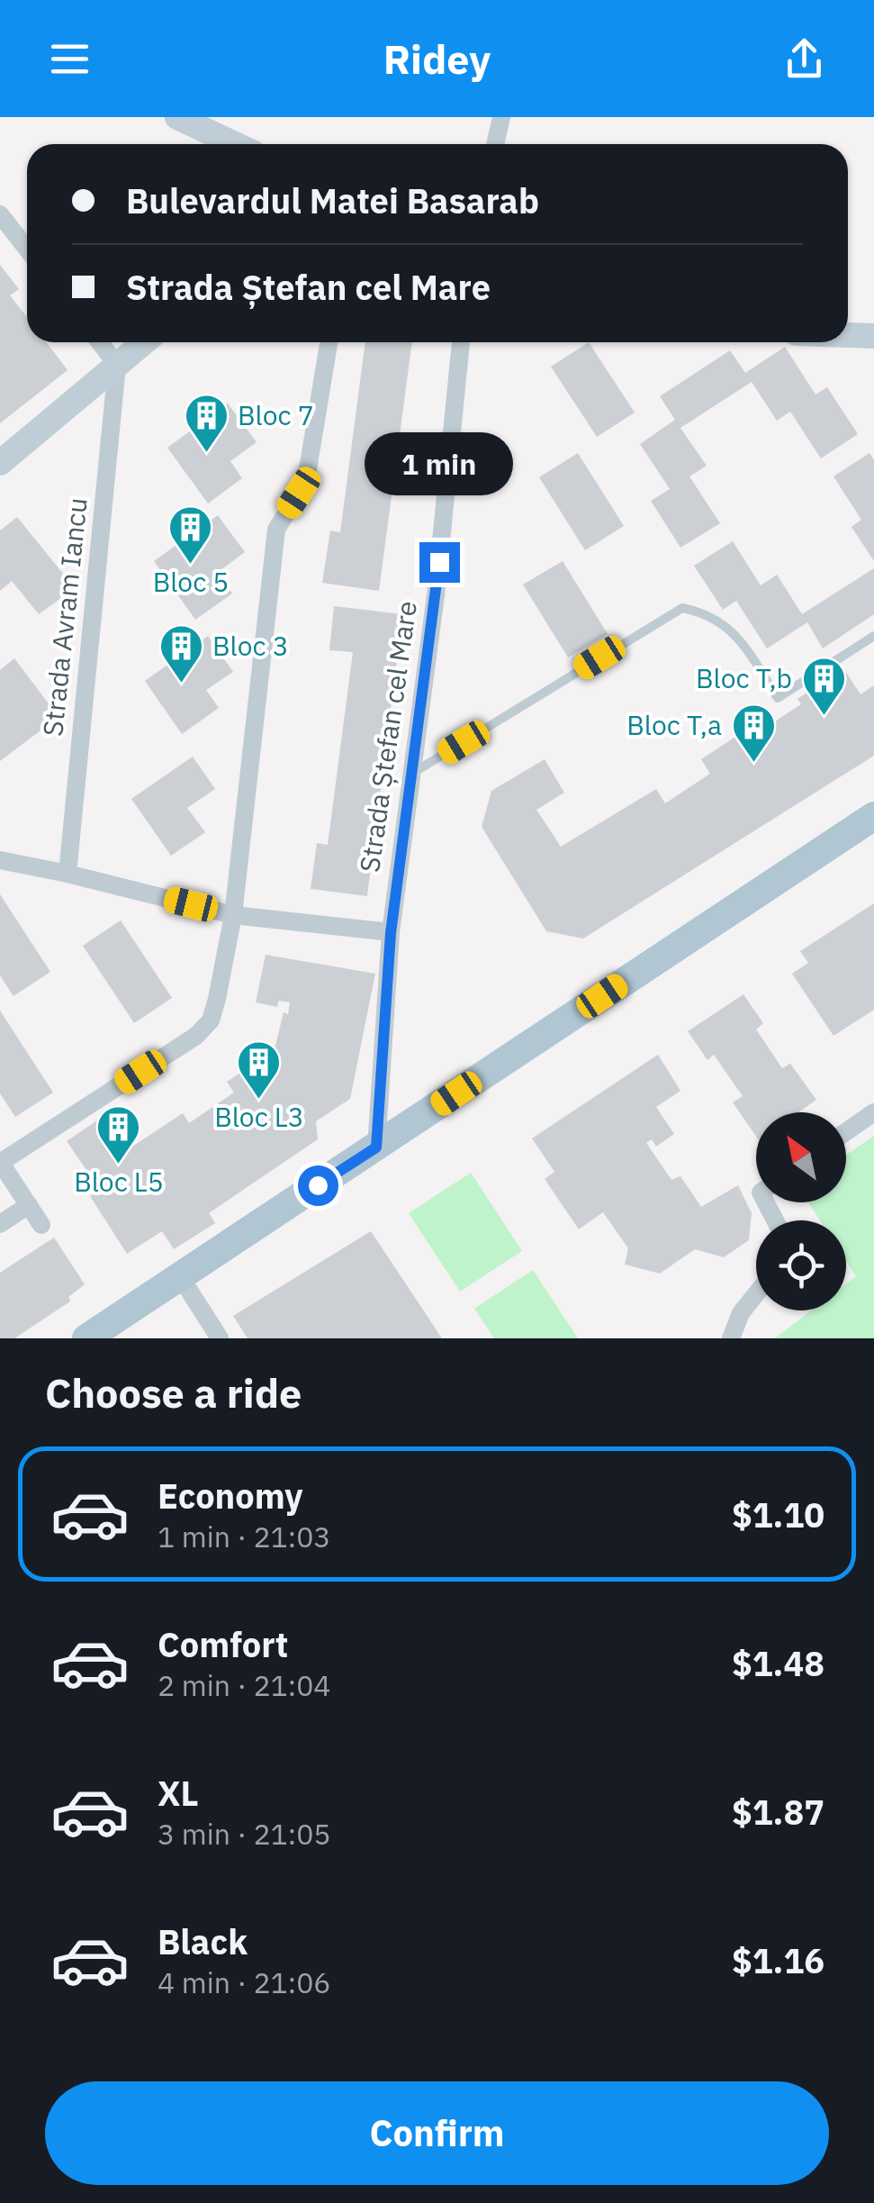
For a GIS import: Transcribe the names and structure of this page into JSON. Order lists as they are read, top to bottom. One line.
{"streets":{"street":["Strada Avram Iancu","Strada Ștefan cel Mare"]},"places":{"building":["Bloc 7","Bloc 5","Bloc 3","Bloc T,b","Bloc T,a","Bloc L3","Bloc L5"]},"north":"top left","page":{"header":"Ridey","banner":["Bulevardul Matei Basarab","Strada Ștefan cel Mare"],"bubble":"1 min","heading":"Choose a ride","list":[{"name":"Economy","note":"1 min · 21:03","value":"$1.10"},{"name":"Comfort","note":"2 min · 21:04","value":"$1.48"},{"name":"XL","note":"3 min · 21:05","value":"$1.87"},{"name":"Black","note":"4 min · 21:06","value":"$1.16"}],"buttons":"Confirm"}}
